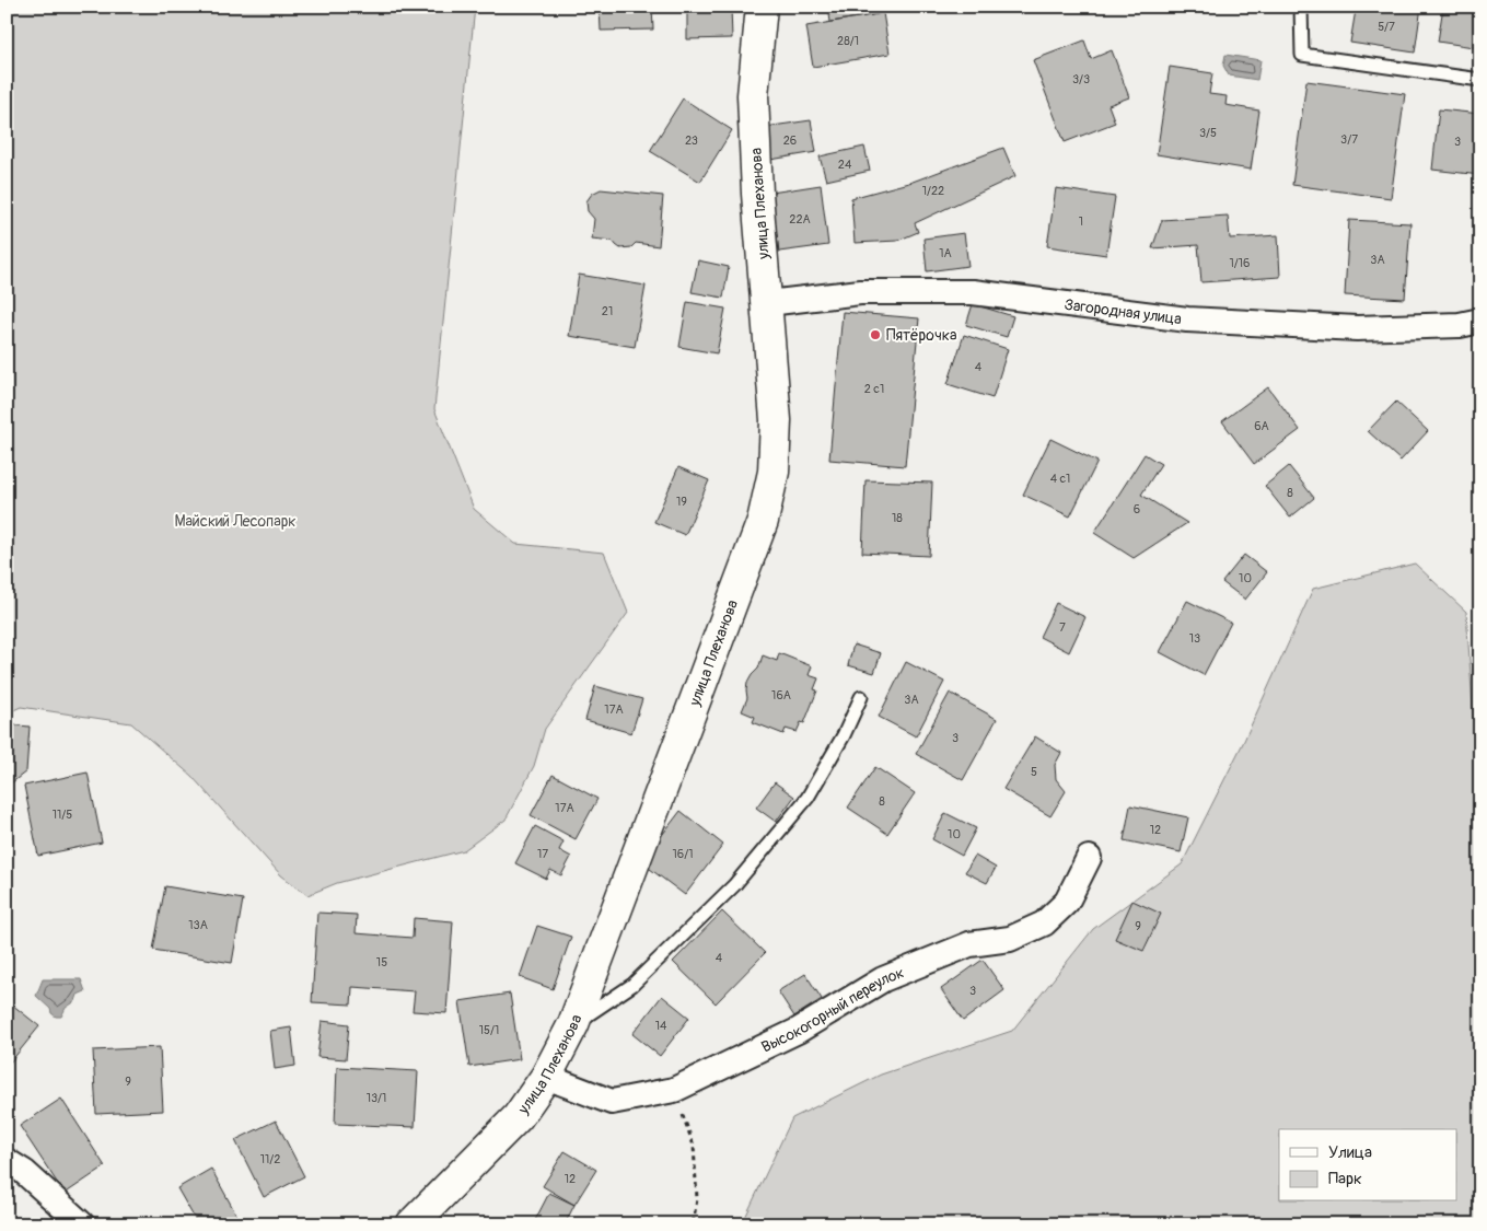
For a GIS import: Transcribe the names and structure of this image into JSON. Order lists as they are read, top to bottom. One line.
{"streets":{"street":["улица Плеханова","Загородная улица","Высокогорный переулок"]},"crossings":[["улица Плеханова","Загородная улица"],["улица Плеханова","Высокогорный переулок"]],"parks":["Майский Лесопарк"],"places":["Пятёрочка"],"house_numbers":["5/7","28/1","3/3","3/5","3/7","23","26","3","24","1/22","22А","1","1А","3А","1/16","21","4","2 с1","6А","4 с1","8","19","6","18","10","7","13","16А","3А","17А","3","5","8","17А","11/5","12","10","17","16/1","13А","9","4","15","3","14","15/1","9","13/1","11/2","12"],"legend":["Улица","Парк"]}
